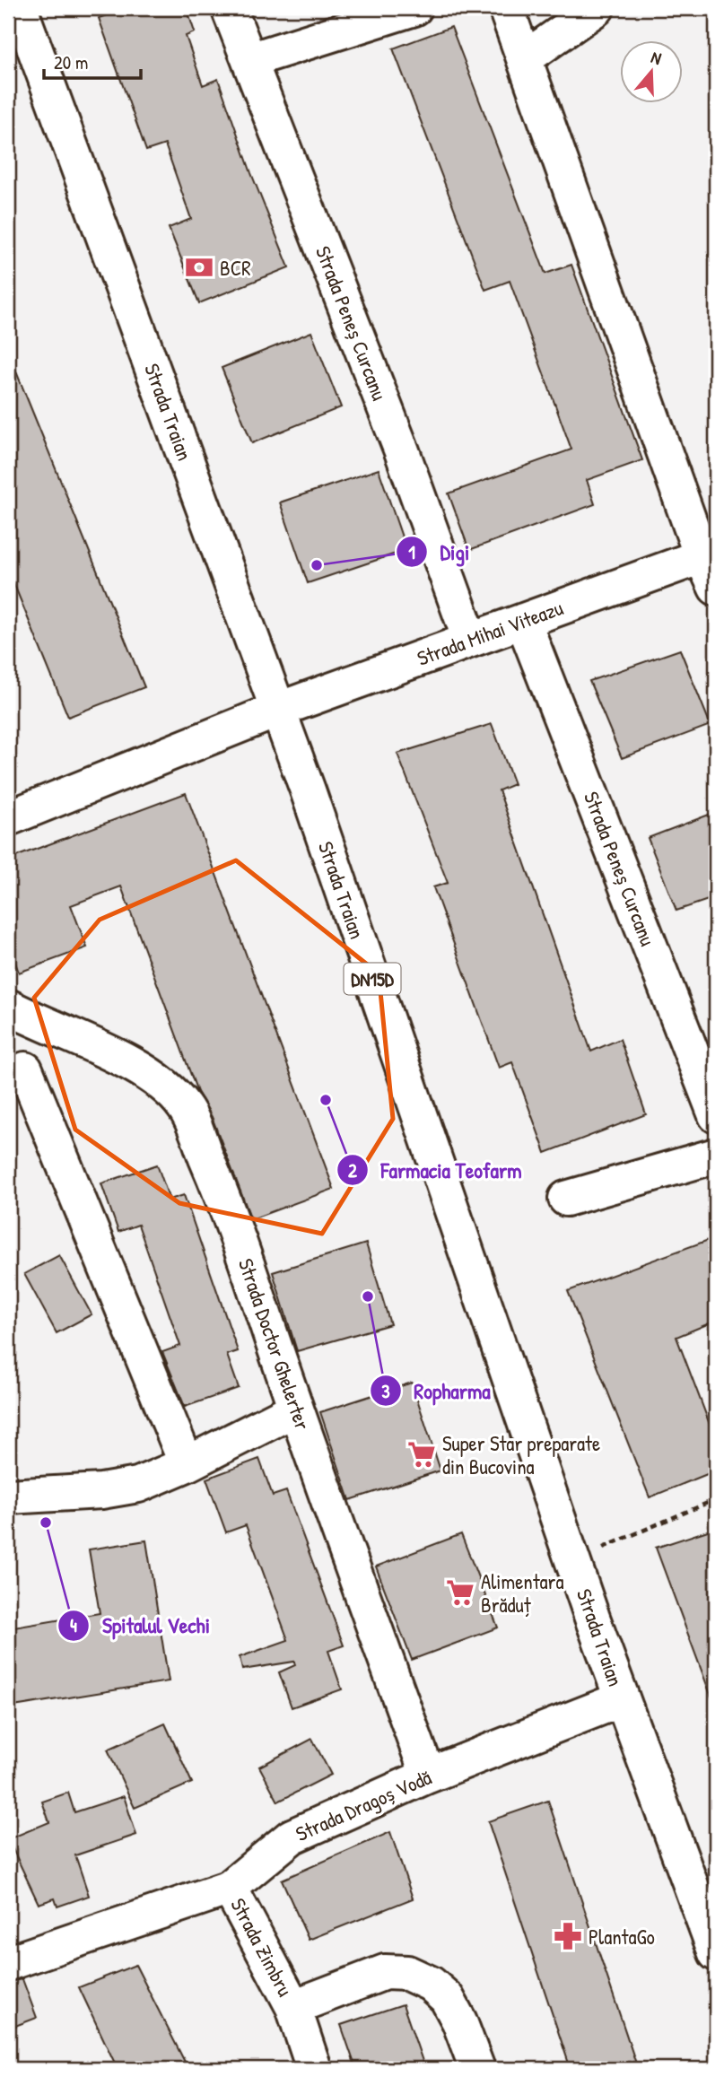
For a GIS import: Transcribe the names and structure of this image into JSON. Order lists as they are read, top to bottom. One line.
{"streets":{"street":["Strada Peneș Curcanu","Strada Traian","Strada Mihai Viteazu","DN15D","Strada Doctor Ghelerter","Strada Dragoș Vodă","Strada Zimbru"]},"crossings":[["Strada Peneș Curcanu","Strada Mihai Viteazu"],["Strada Traian","Strada Mihai Viteazu"],["Strada Traian","Strada Dragoș Vodă"],["Strada Doctor Ghelerter","Strada Dragoș Vodă"],["Strada Dragoș Vodă","Strada Zimbru"]],"places":{"bank":["BCR"],"other":["Digi","Farmacia Teofarm","Ropharma","Spitalul Vechi"],"supermarket":["Super Star preparate din Bucovina","Alimentara Brăduț"],"pharmacy":["PlantaGo"]},"scale_bar":"20 m","north":"top"}
